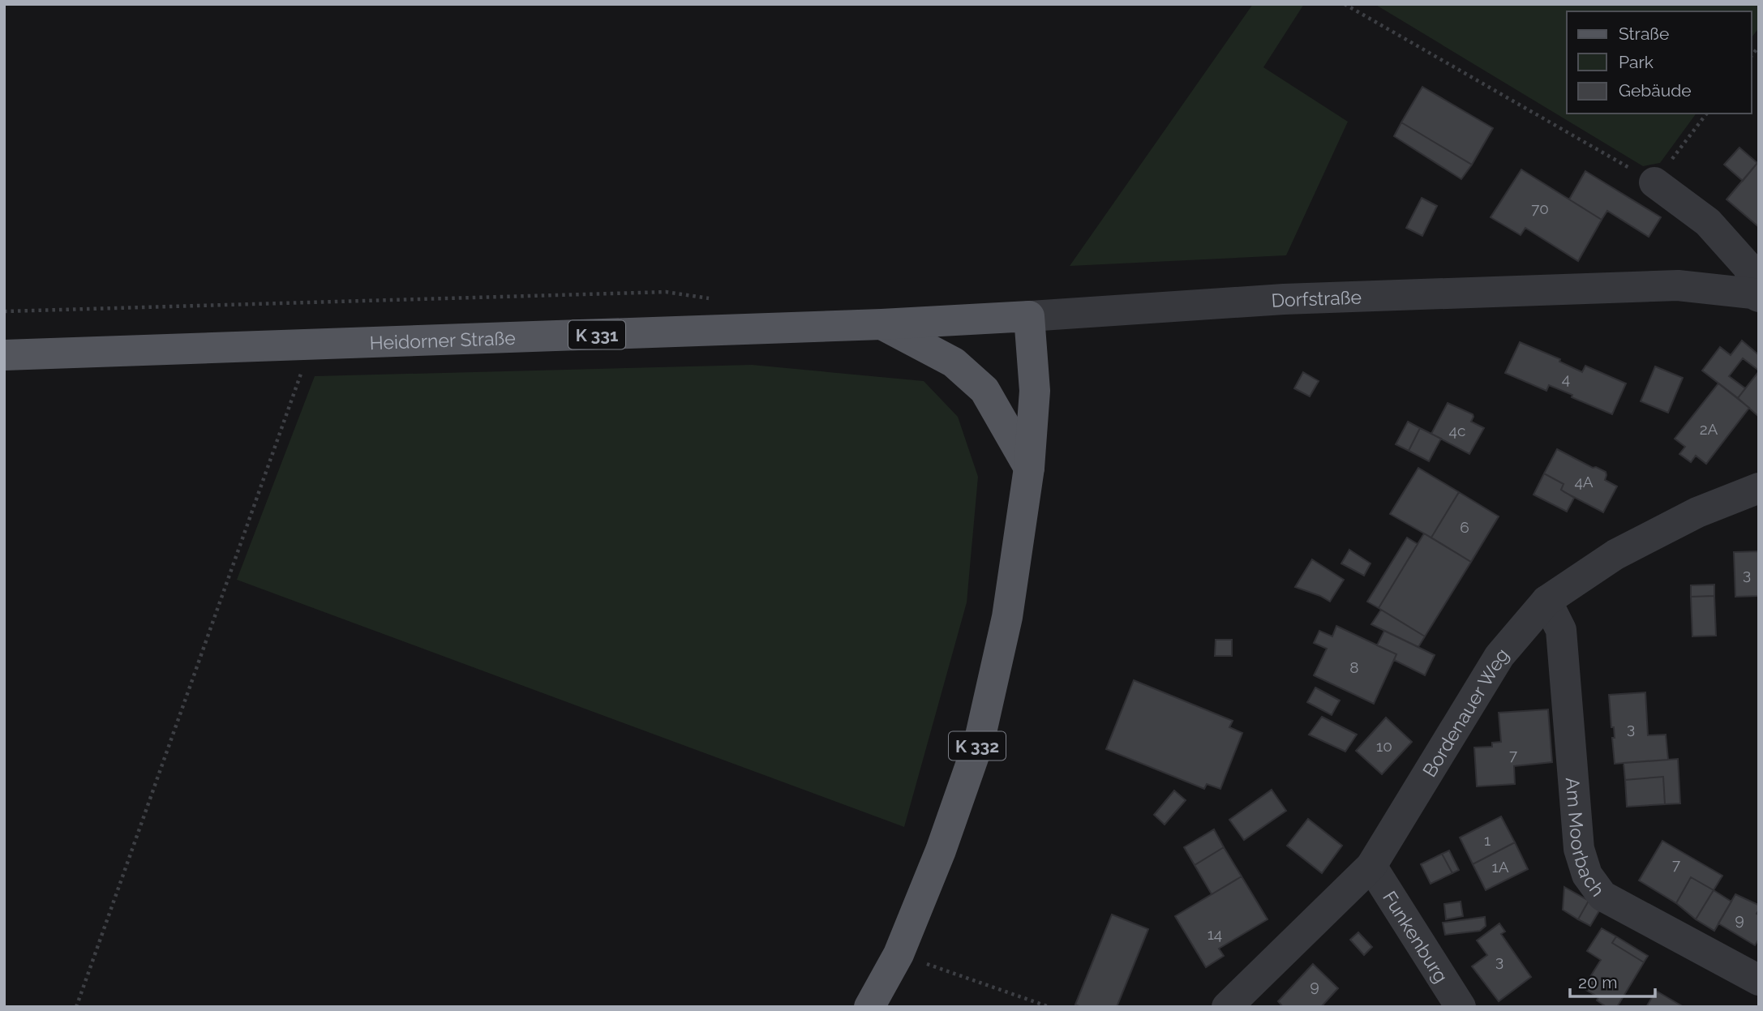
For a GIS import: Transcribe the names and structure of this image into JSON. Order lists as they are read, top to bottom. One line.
{"streets":{"main road":["Dorfstraße","K 331","Heidorner Straße","K 332"],"street":["Bordenauer Weg","Am Moorbach","Funkenburg"]},"crossings":[["Dorfstraße","Heidorner Straße"],["Dorfstraße","K 332"],["Bordenauer Weg","Am Moorbach"],["Bordenauer Weg","Funkenburg"]],"house_numbers":["70","4","2A","4c","4A","6","3","8","3","10","7","1","7","1A","9","14","3","9"],"legend":["Straße","Park","Gebäude"],"scale_bar":"20 m"}
